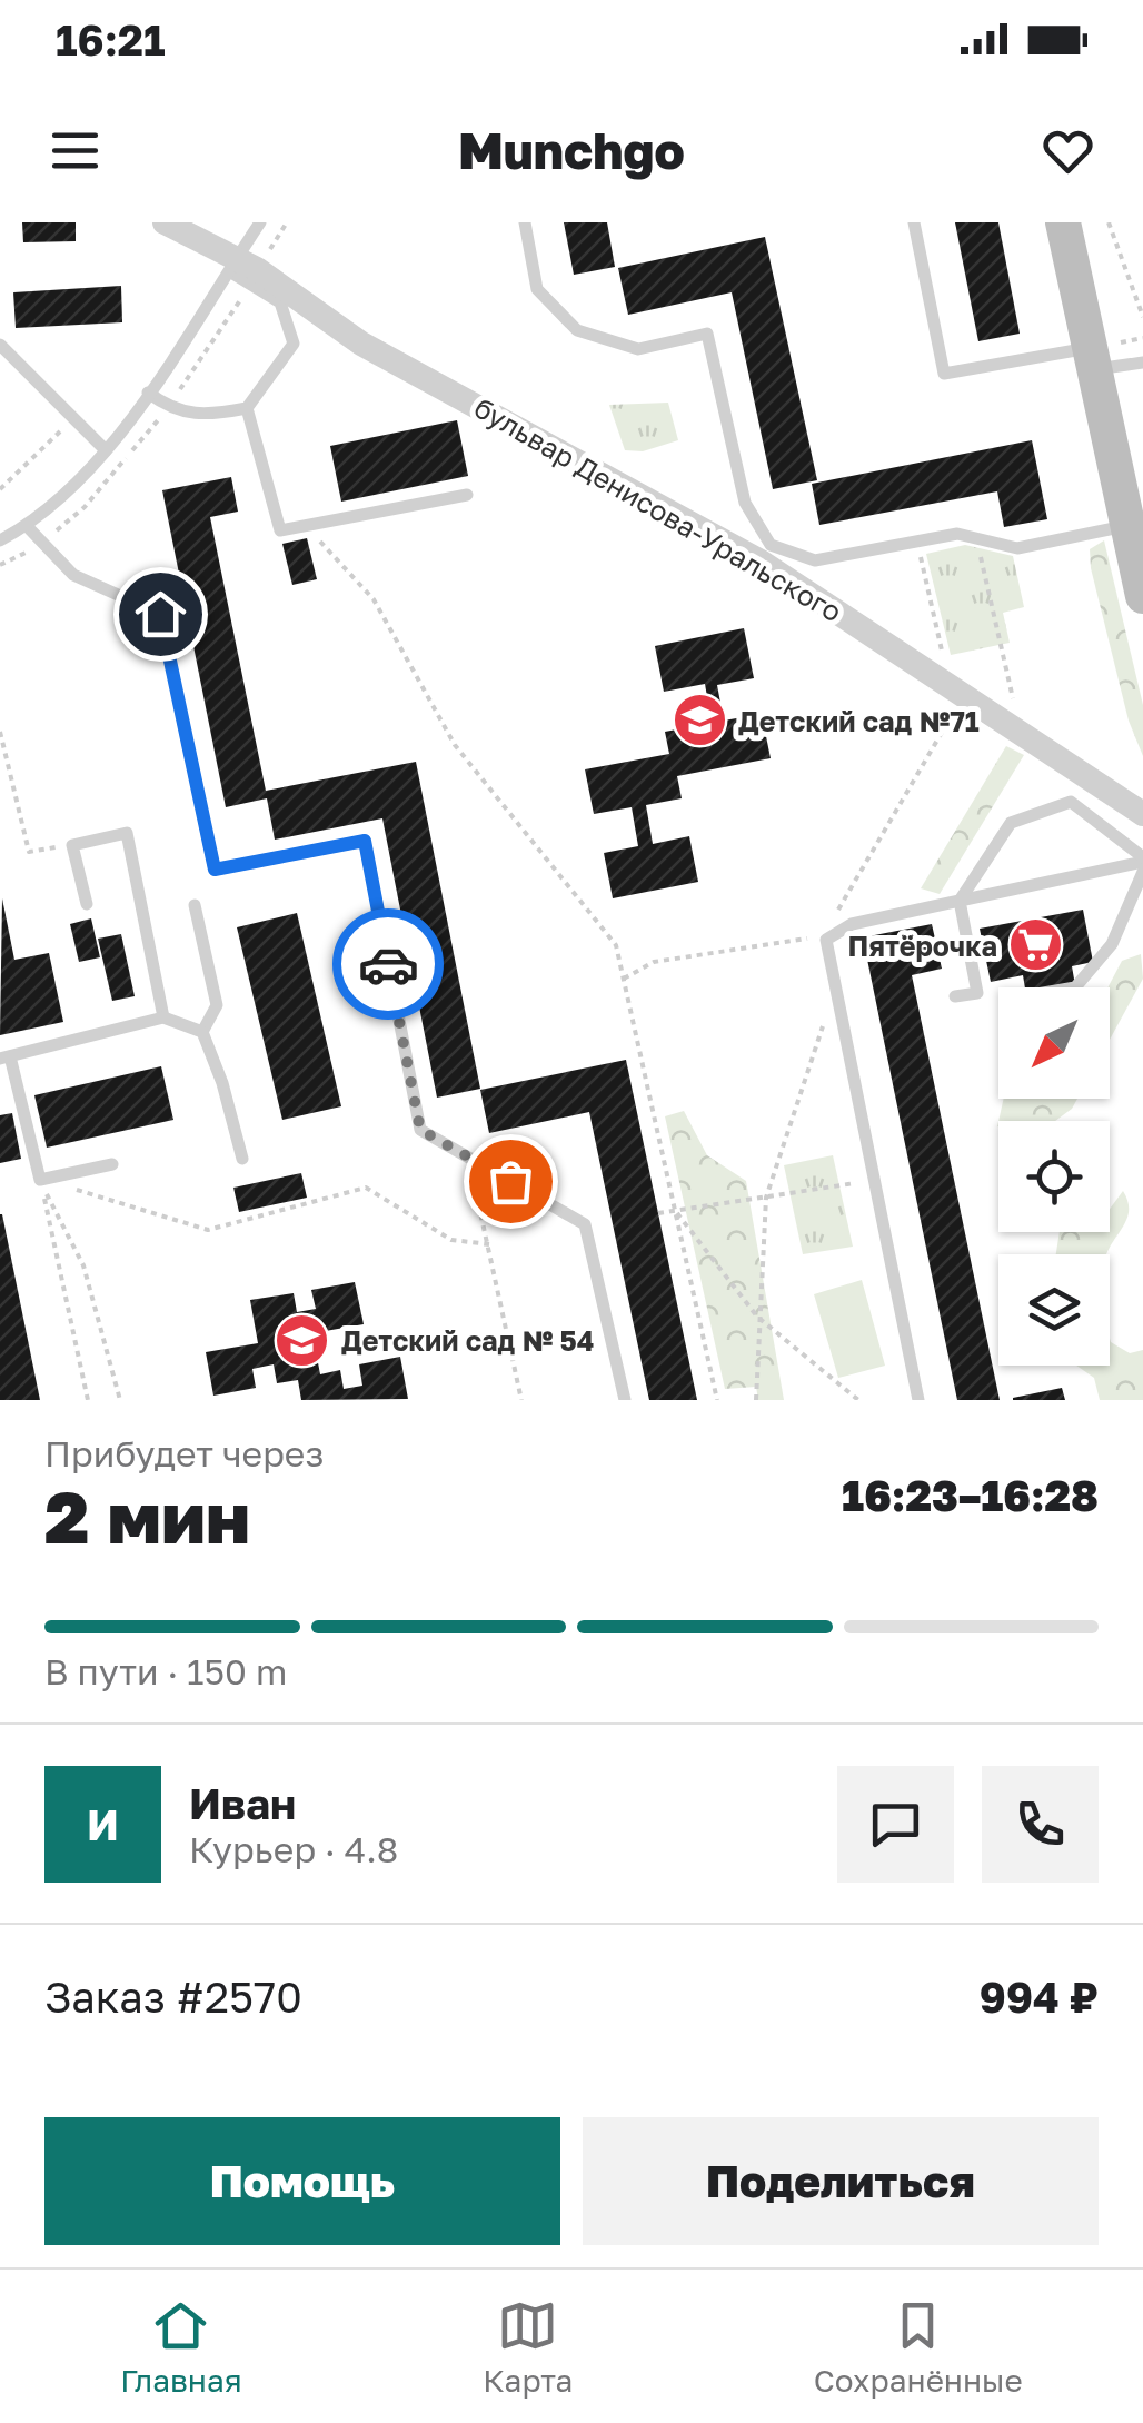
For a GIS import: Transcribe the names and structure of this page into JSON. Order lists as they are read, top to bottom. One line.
{"streets":{"street":["бульвар Денисова-Уральского"]},"places":{"school or university":["Детский сад №71","Детский сад № 54"],"supermarket":["Пятёрочка"]},"north":"bottom left","page":{"status":"16:21","header":"Munchgo","heading":["2 мин","Прибудет через","16:23–16:28"],"panel":["Иван","Курьер · 4.8","Заказ #2570","994 ₽"],"bar":"В пути · 150 m","round":"И","buttons":["Помощь","Поделиться"],"tabs":["Главная","Карта","Сохранённые"]}}
